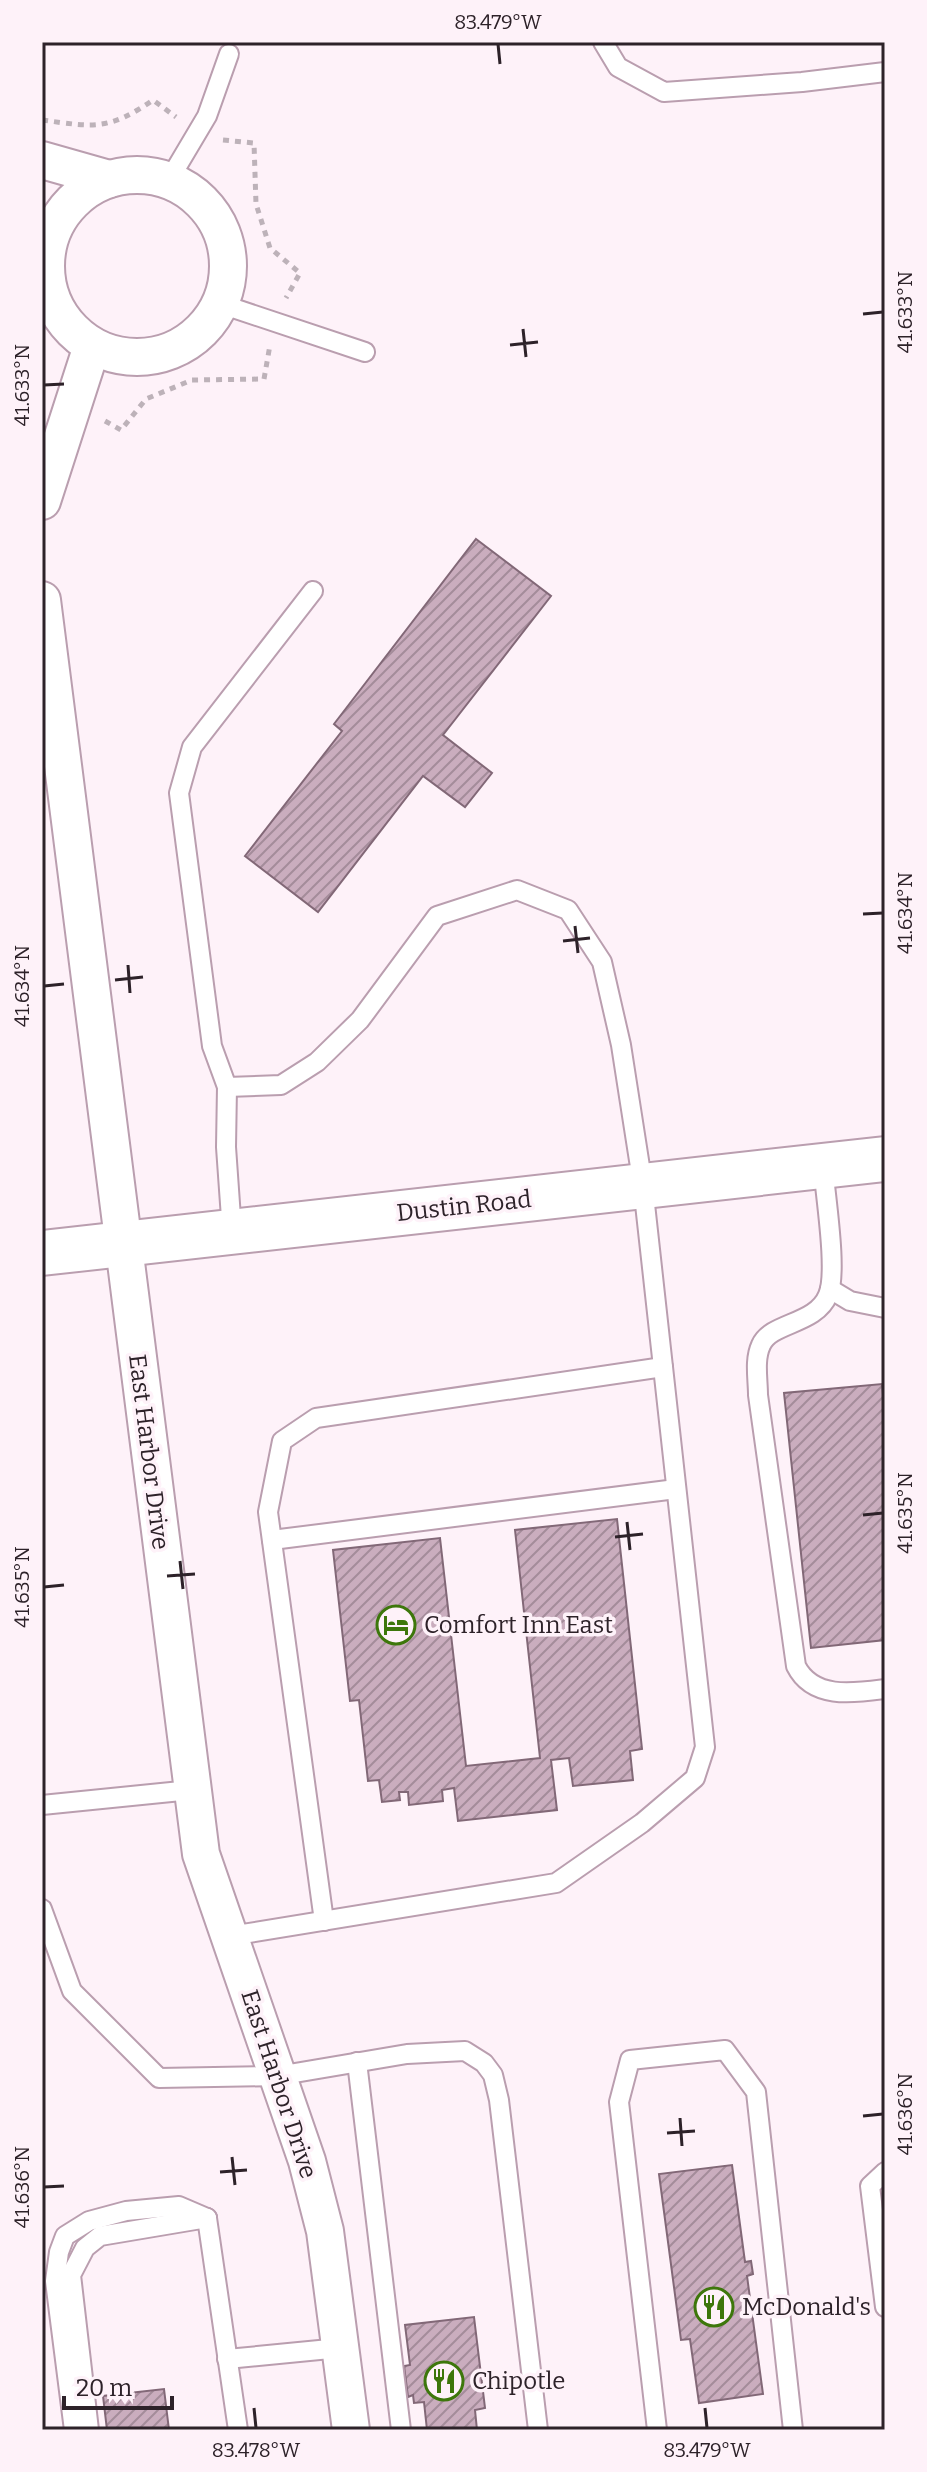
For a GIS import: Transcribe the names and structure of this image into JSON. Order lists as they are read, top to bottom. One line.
{"streets":{"street":["Dustin Road","East Harbor Drive"]},"crossings":[["Dustin Road","East Harbor Drive"]],"places":{"hotel":["Comfort Inn East"],"restaurant":["McDonald's","Chipotle"]},"scale_bar":"20 m","coordinates":["83.479°W","41.633°N","41.634°N","41.635°N","41.636°N","83.478°W"]}
